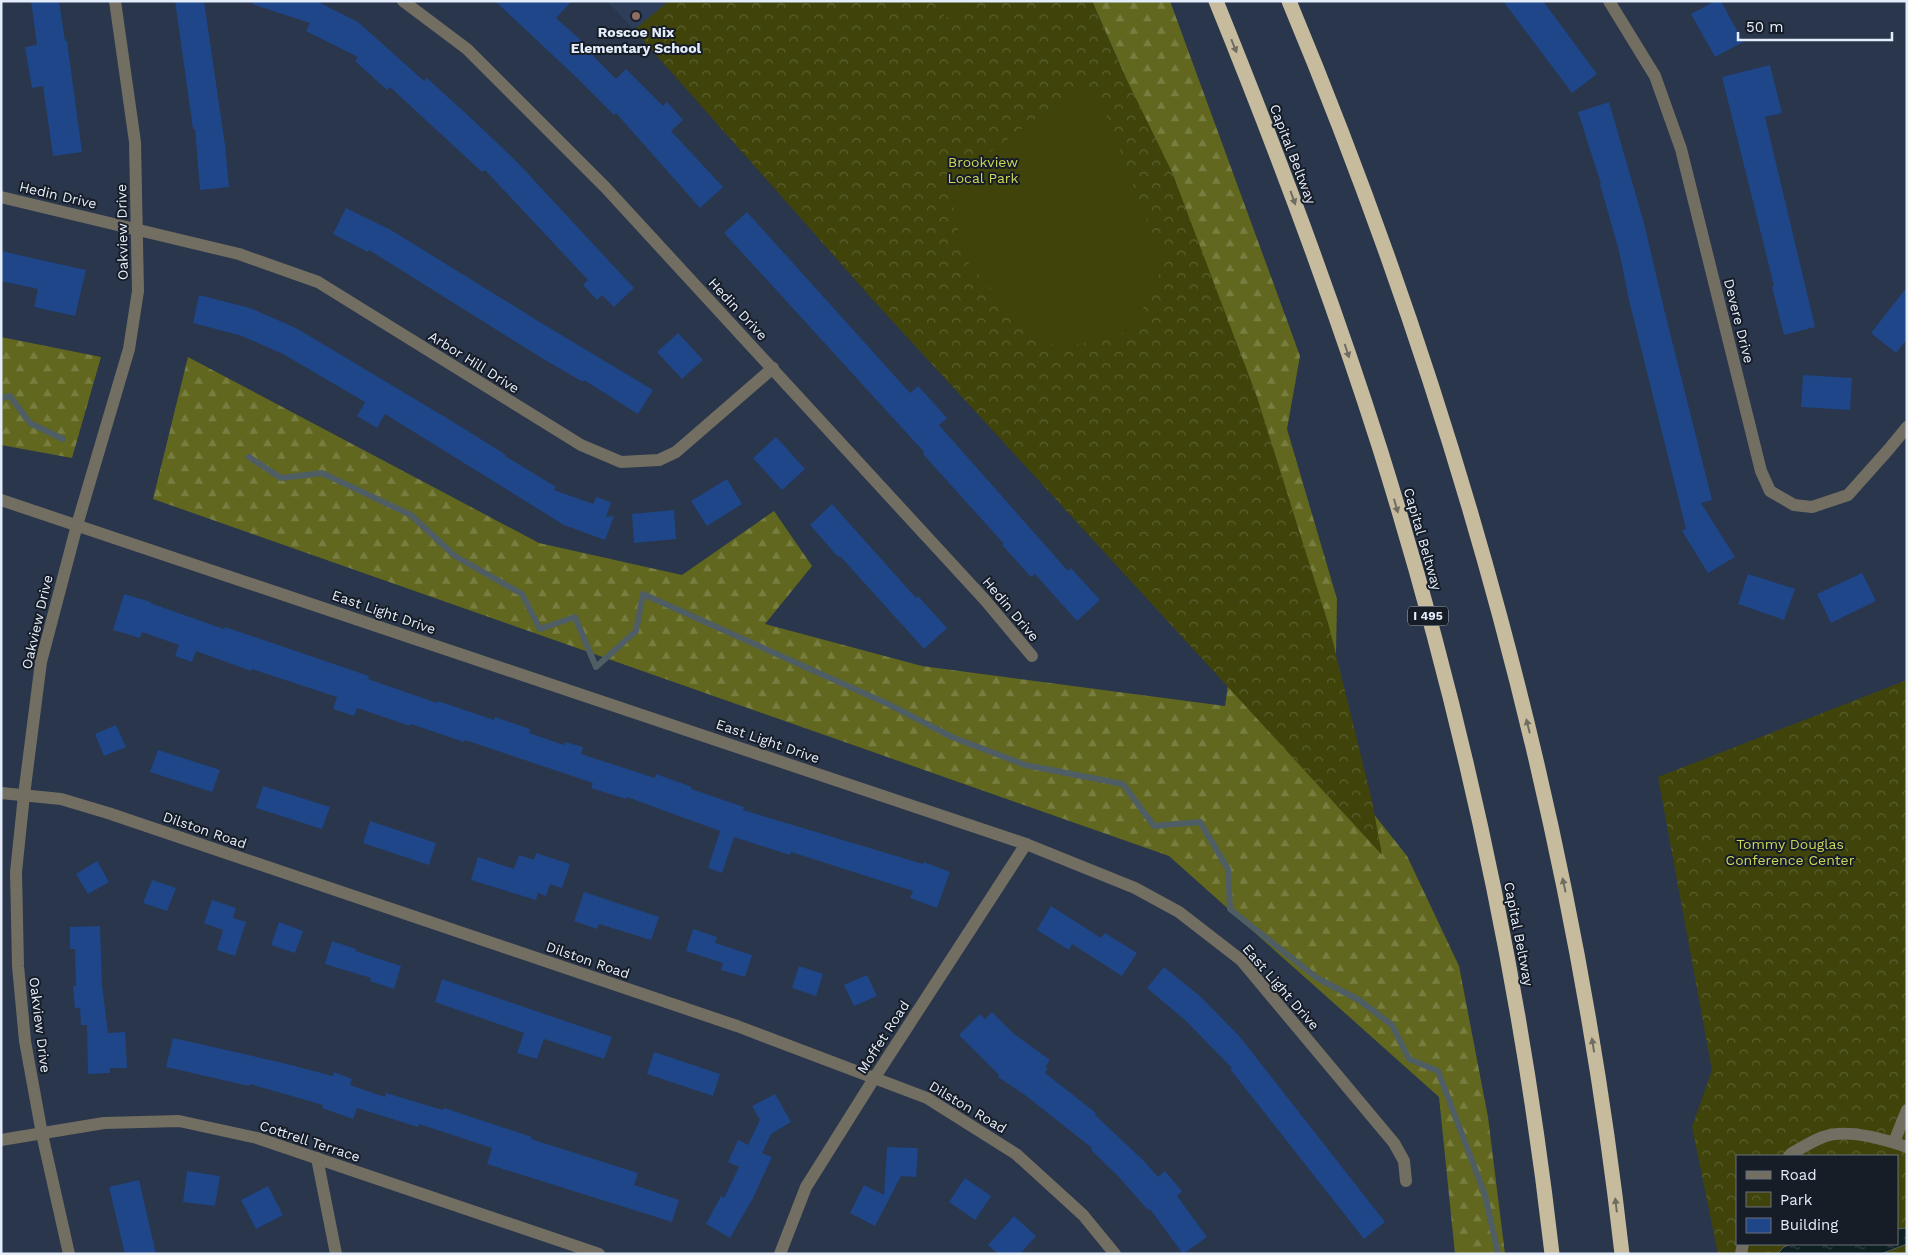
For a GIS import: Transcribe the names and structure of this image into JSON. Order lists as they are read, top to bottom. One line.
{"streets":{"highway":["Capital Beltway","I 495"],"street":["Hedin Drive","Oakview Drive","Devere Drive","Arbor Hill Drive","East Light Drive","Dilston Road","Moffet Road","Cottrell Terrace"]},"crossings":[["Hedin Drive","Oakview Drive"],["Hedin Drive","Arbor Hill Drive"],["Oakview Drive","Arbor Hill Drive"],["Oakview Drive","East Light Drive"],["Oakview Drive","Dilston Road"],["Oakview Drive","Cottrell Terrace"],["East Light Drive","Moffet Road"],["Dilston Road","Moffet Road"]],"parks":["Brookview Local Park","Tommy Douglas Conference Center"],"places":["Roscoe Nix Elementary School"],"legend":["Road","Park","Building"],"scale_bar":"50 m"}
